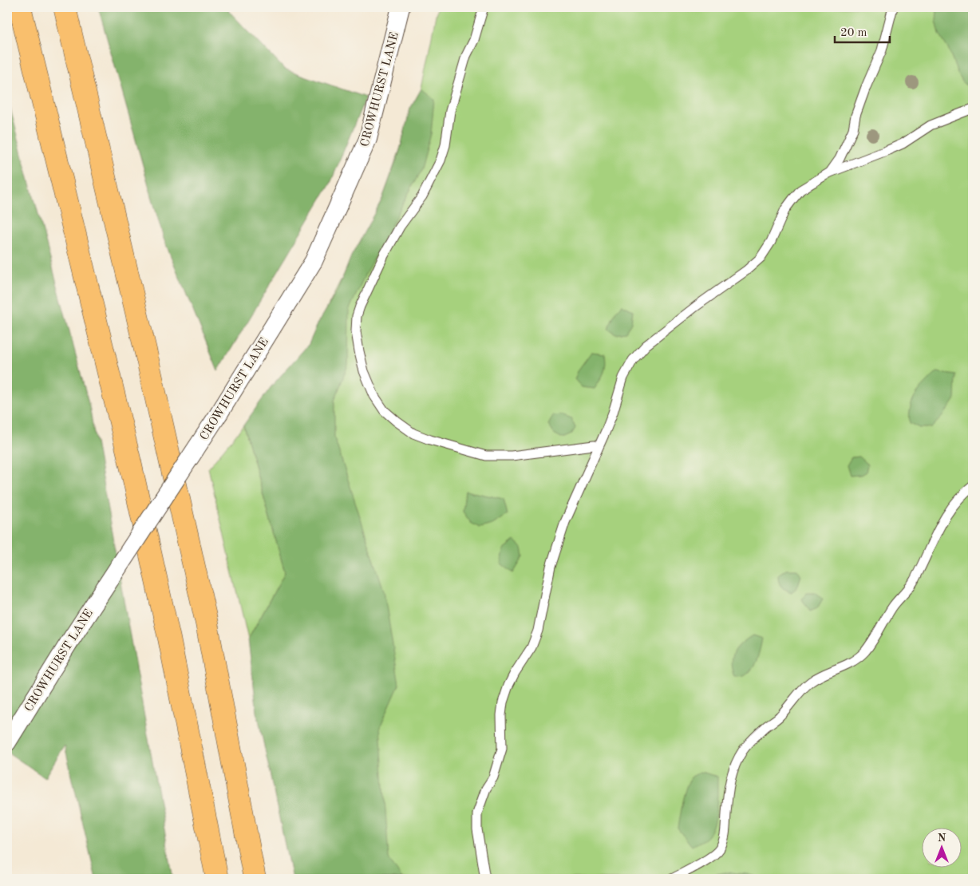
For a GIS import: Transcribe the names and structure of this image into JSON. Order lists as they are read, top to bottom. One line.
{"streets":{"street":["CROWHURST LANE"]},"scale_bar":"20 m","north":"top"}
